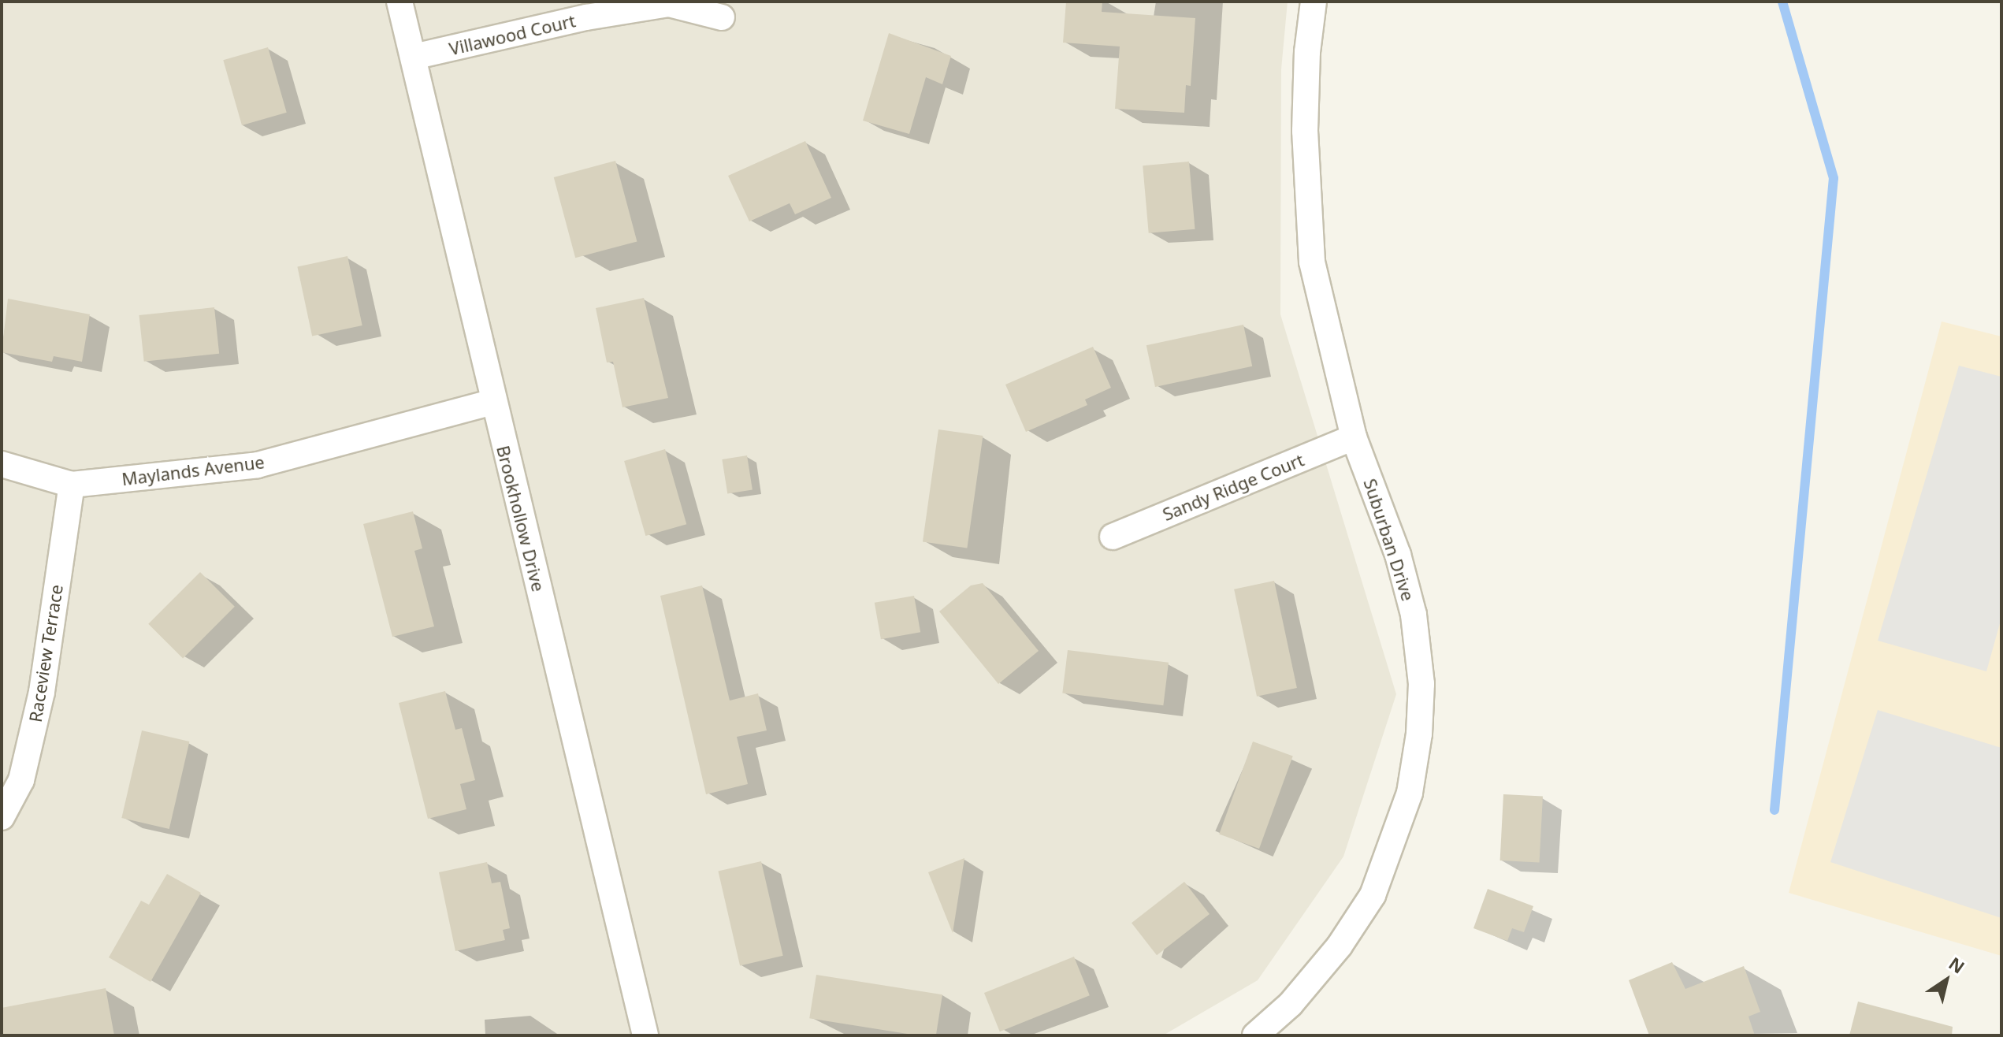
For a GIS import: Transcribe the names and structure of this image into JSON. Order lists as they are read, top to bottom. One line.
{"streets":{"street":["Villawood Court","Maylands Avenue","Sandy Ridge Court","Brookhollow Drive","Suburban Drive","Raceview Terrace"]},"crossings":[["Villawood Court","Brookhollow Drive"],["Maylands Avenue","Brookhollow Drive"],["Maylands Avenue","Raceview Terrace"],["Sandy Ridge Court","Suburban Drive"]],"north":"top right"}
